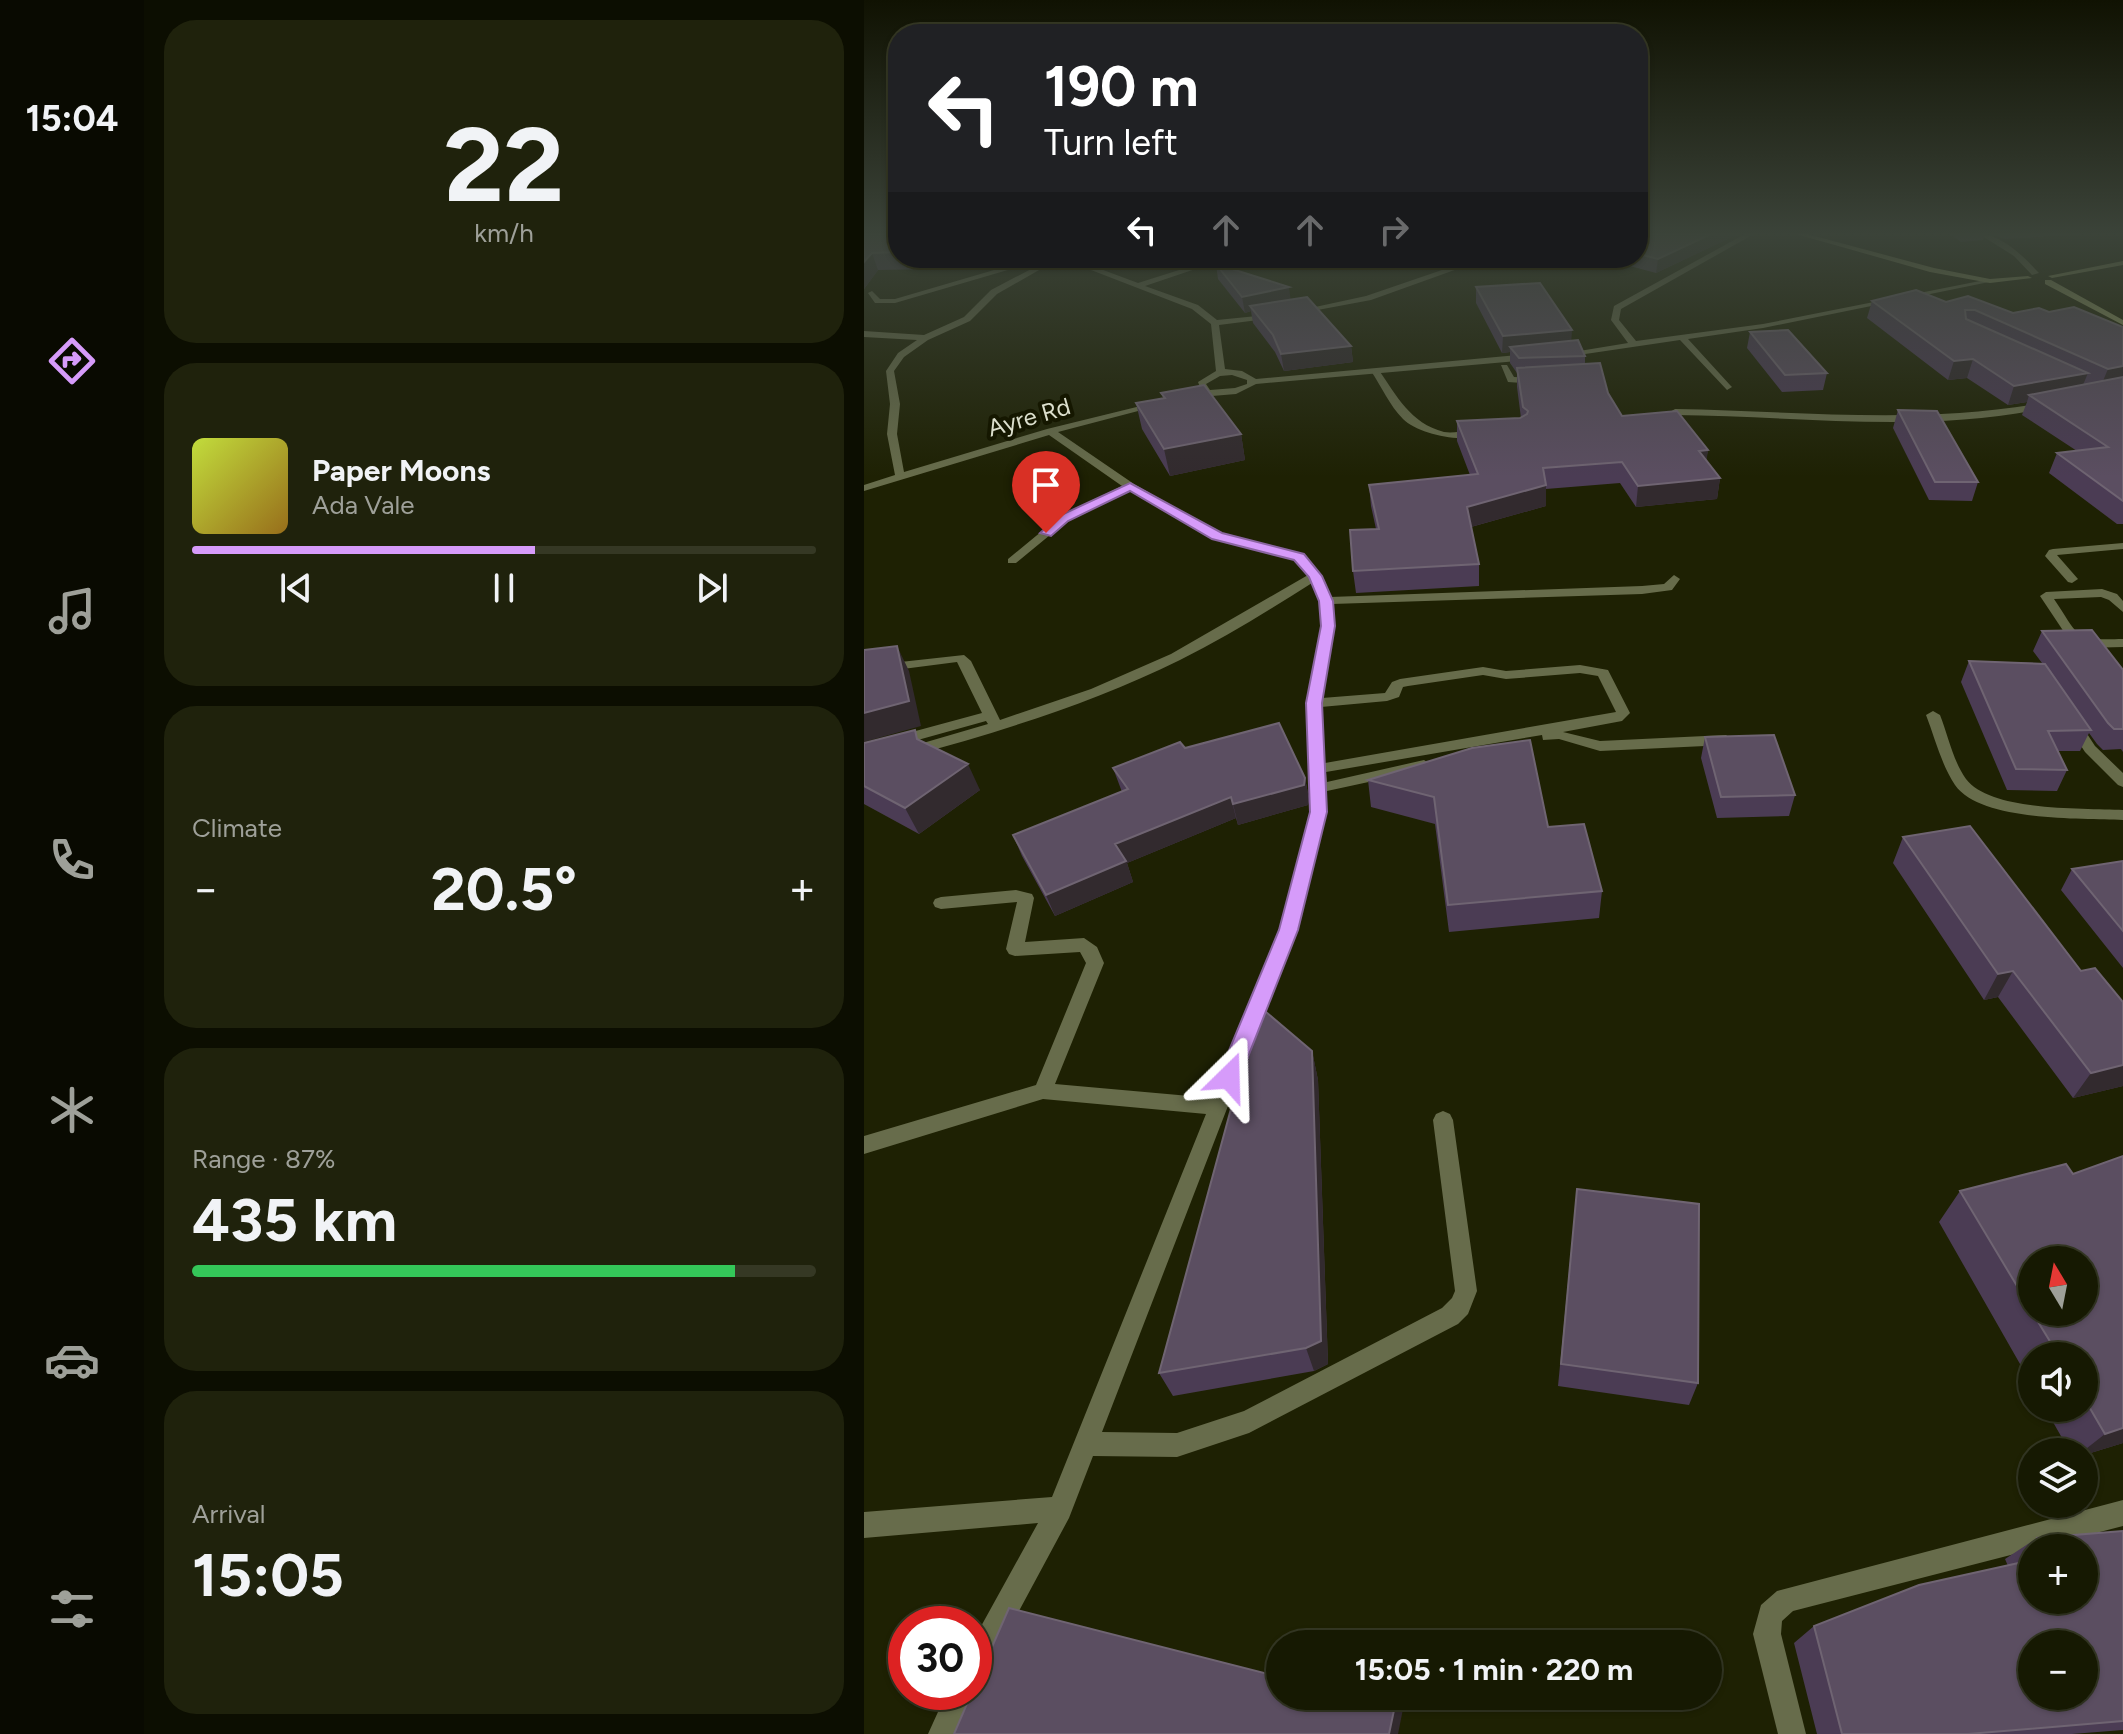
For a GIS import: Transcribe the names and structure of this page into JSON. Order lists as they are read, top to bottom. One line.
{"streets":{"street":["Ayre Rd"]},"north":"top","page":{"tabs":"15:04","tile":[["22","km/h"],"Climate",["Range · 87%","435 km"],["Arrival","15:05"]],"turn":["190 m","Turn left"],"song":["Paper Moons","Ada Vale"],"heat":["−","20.5°","+"],"map_buttons":["+","−"],"limit":"30","trip":"15:05 · 1 min · 220 m"}}
